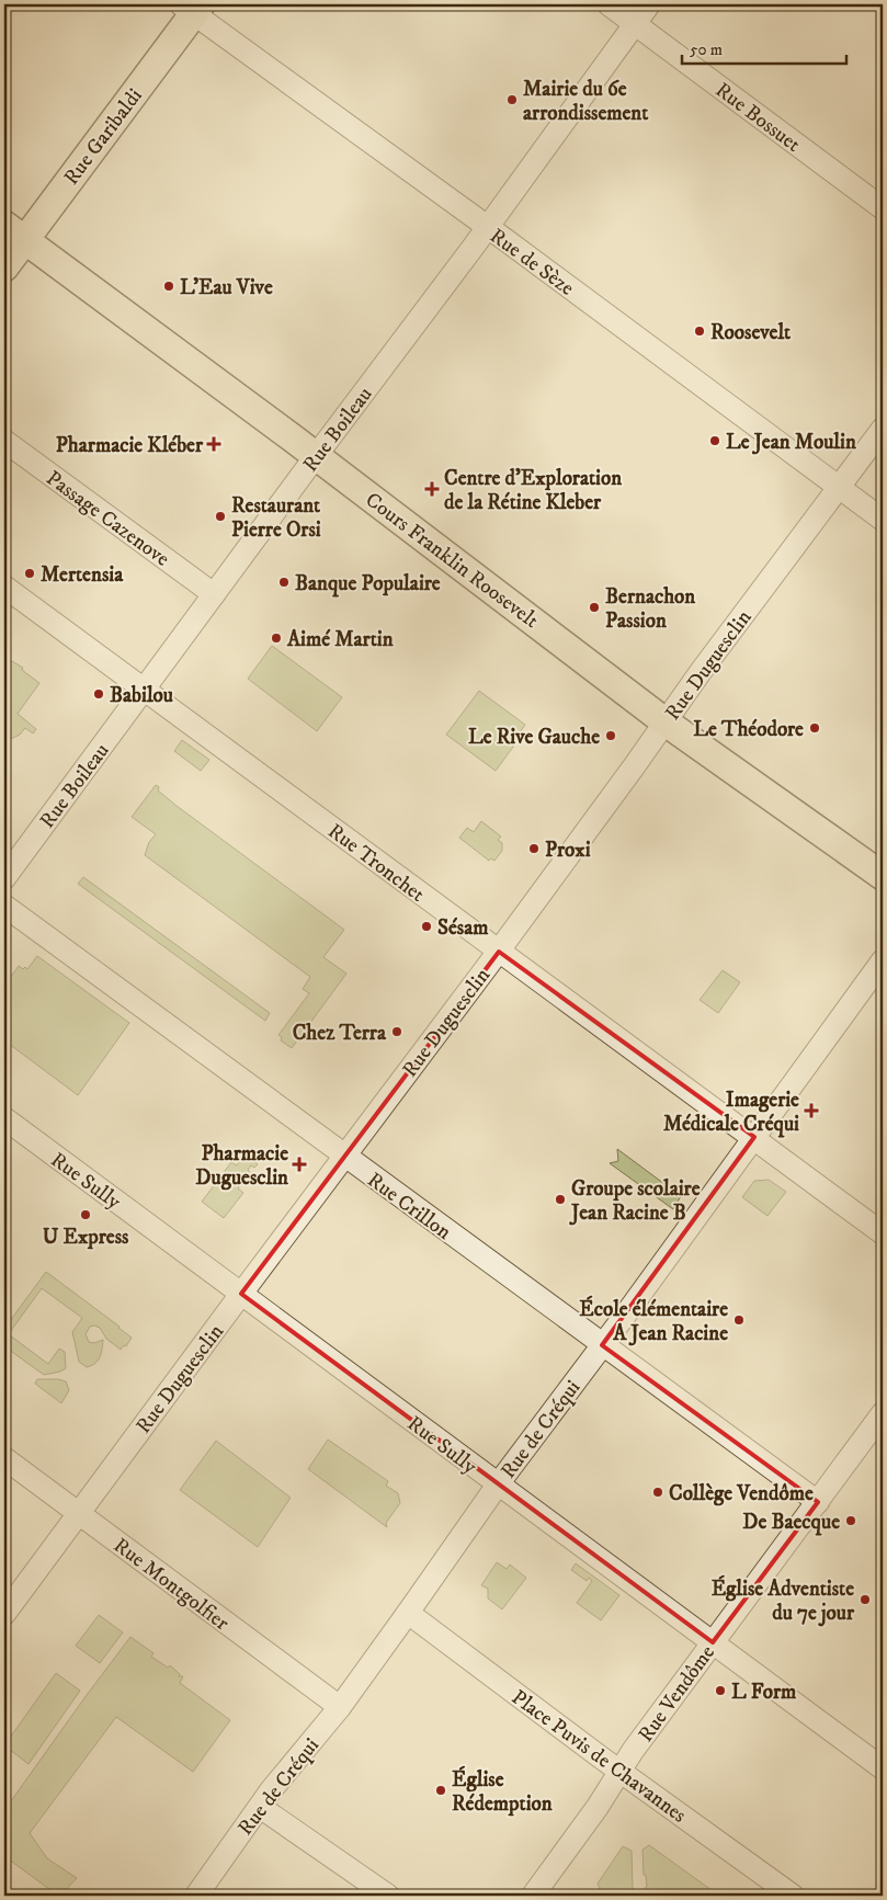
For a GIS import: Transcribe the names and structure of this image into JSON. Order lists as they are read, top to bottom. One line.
{"streets":{"main road":["Rue Garibaldi","Cours Franklin Roosevelt"],"street":["Rue Bossuet","Rue de Sèze","Rue Boileau","Passage Cazenove","Rue Duguesclin","Rue Tronchet","Rue Sully","Rue Crillon","Rue de Créqui","Rue Montgolfier","Rue Vendôme","Place Puvis de Chavannes"]},"crossings":[["Rue Bossuet","Rue Boileau"],["Rue Garibaldi","Rue de Sèze"],["Rue Garibaldi","Cours Franklin Roosevelt"],["Rue de Sèze","Rue Boileau"],["Rue de Sèze","Rue Duguesclin"],["Rue Boileau","Passage Cazenove"],["Rue Boileau","Cours Franklin Roosevelt"],["Rue Boileau","Rue Tronchet"],["Cours Franklin Roosevelt","Rue Duguesclin"],["Rue Duguesclin","Rue Tronchet"],["Rue Duguesclin","Rue Sully"],["Rue Duguesclin","Rue Crillon"],["Rue Duguesclin","Rue Montgolfier"],["Rue Tronchet","Rue de Créqui"],["Rue Sully","Rue de Créqui"],["Rue Sully","Rue Vendôme"],["Rue Crillon","Rue de Créqui"],["Rue Crillon","Rue Vendôme"],["Rue de Créqui","Rue Montgolfier"],["Rue de Créqui","Place Puvis de Chavannes"],["Rue Vendôme","Place Puvis de Chavannes"]],"places":{"other":["Mairie du 6e arrondissement","L'Eau Vive","Roosevelt","Le Jean Moulin","Restaurant Pierre Orsi","Mertensia","Banque Populaire","Bernachon Passion","Aimé Martin","Babilou","Le Théodore","Le Rive Gauche","Proxi","Sésam","Chez Terra","Groupe scolaire Jean Racine B","U Express","École élémentaire A Jean Racine","Collège Vendôme","De Baecque","Église Adventiste du 7e jour","L Form","Église Rédemption"],"health":["Pharmacie Kléber","Centre d'Exploration de la Rétine Kleber","Imagerie Médicale Créqui","Pharmacie Duguesclin"]},"scale_bar":"50 m"}
